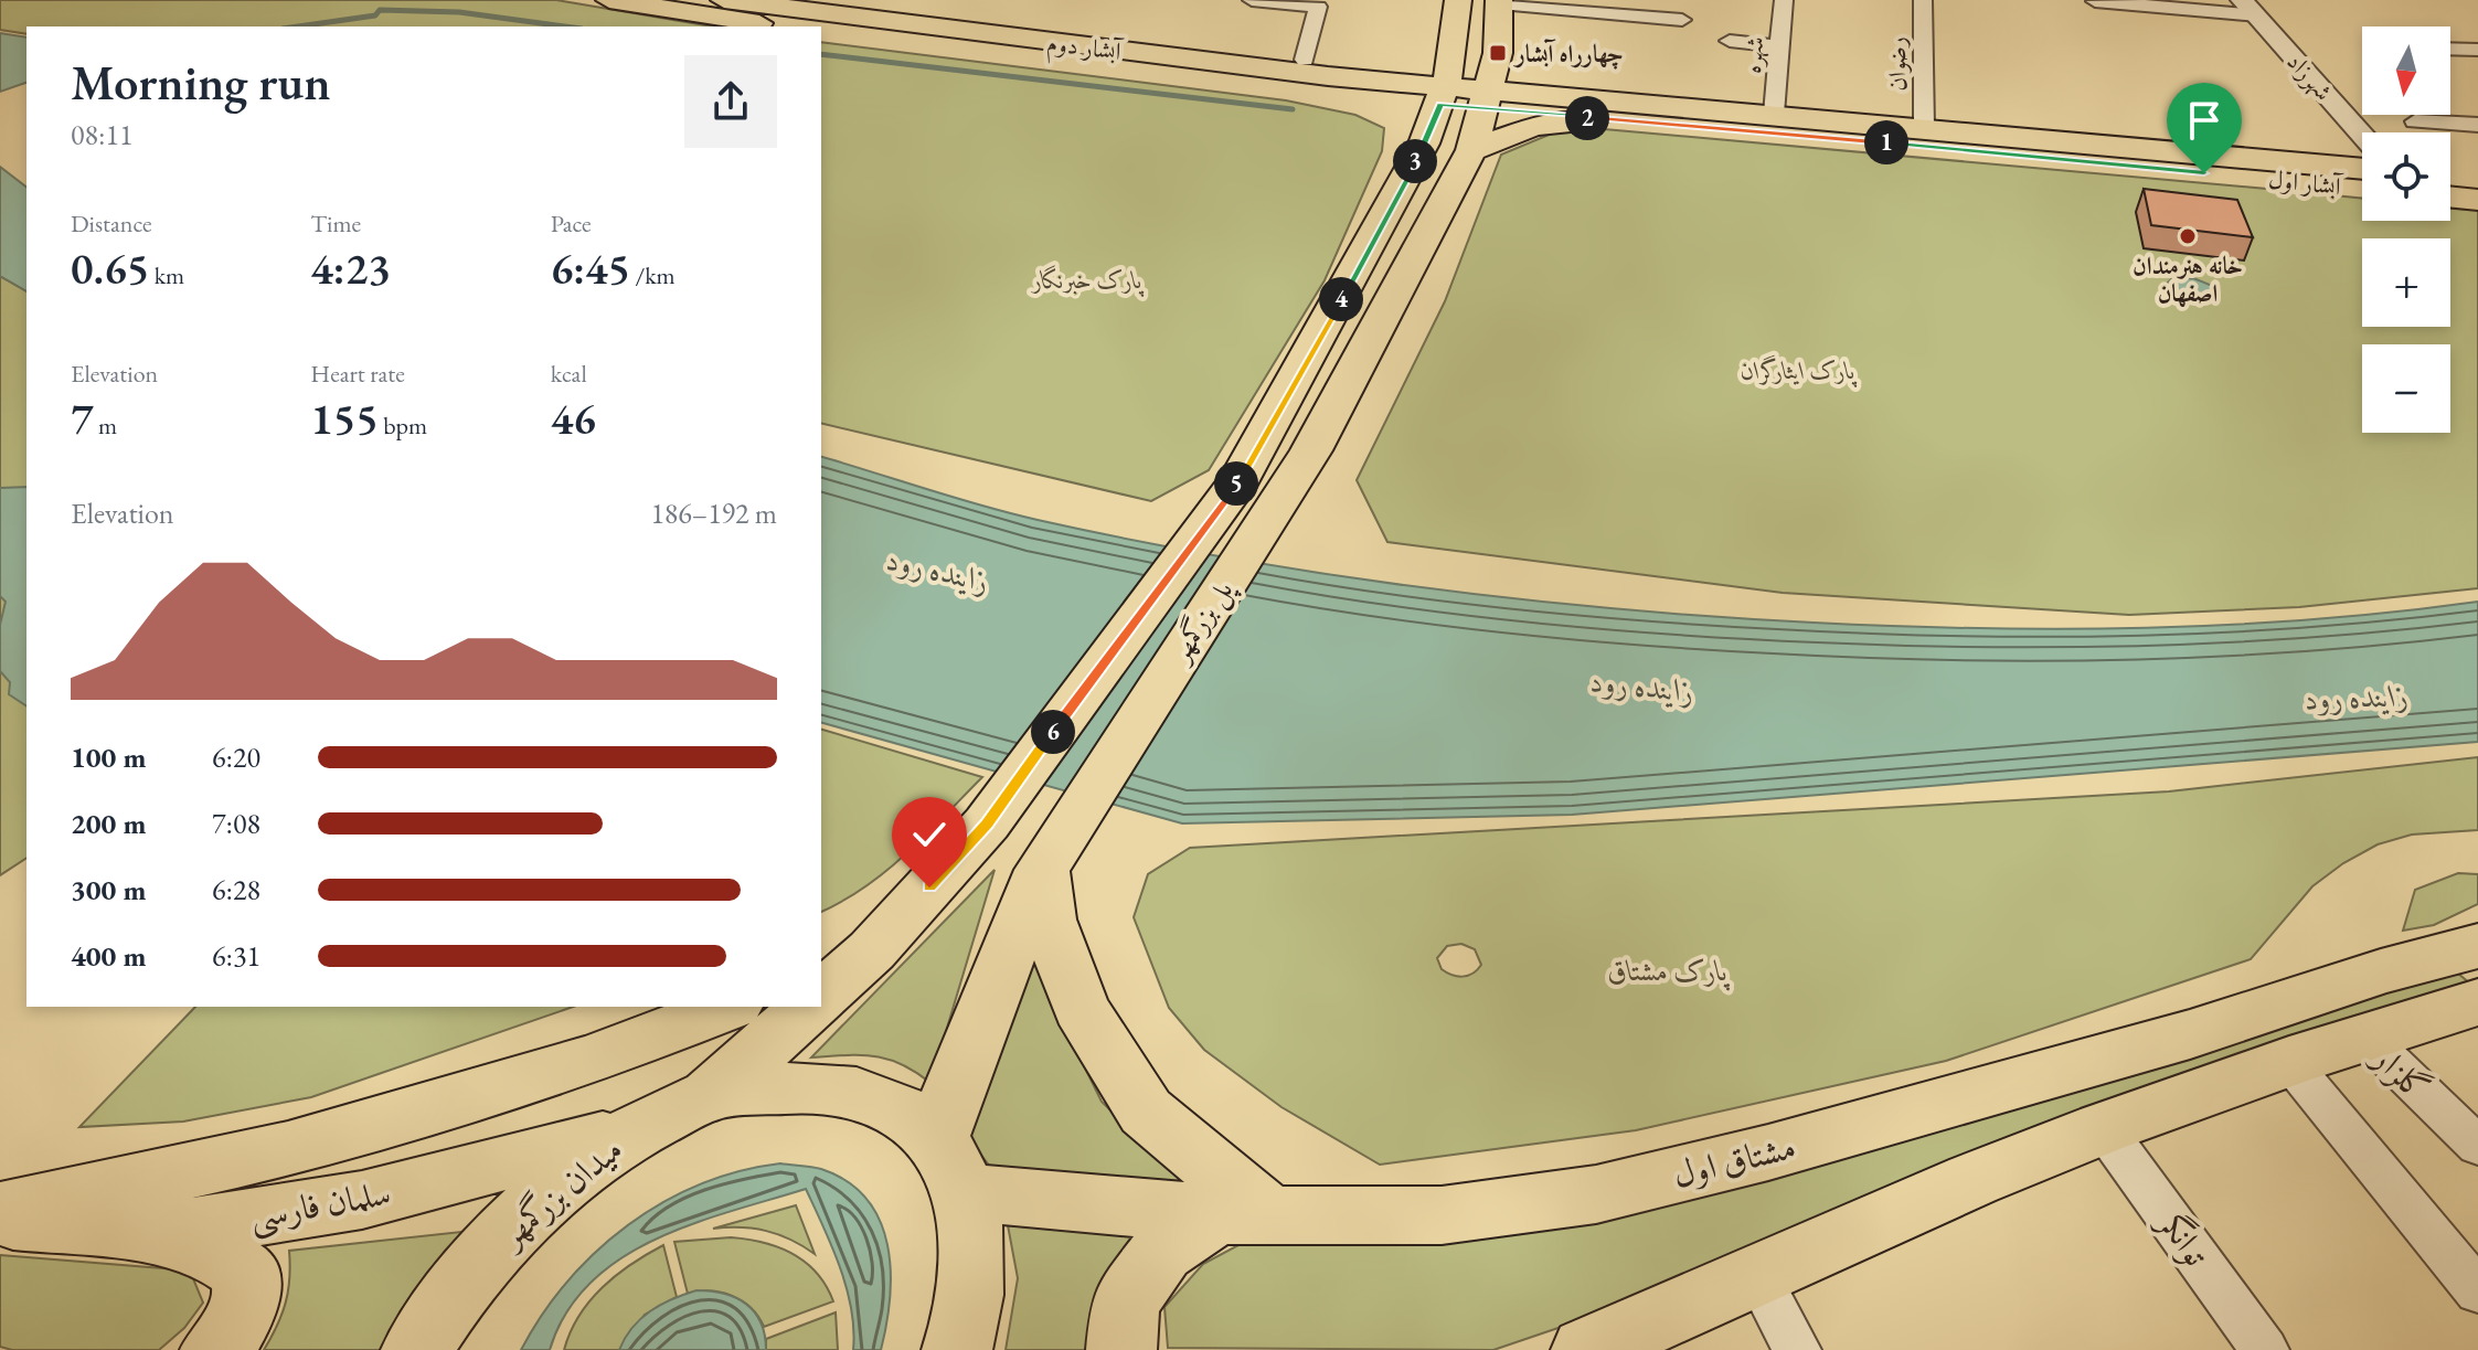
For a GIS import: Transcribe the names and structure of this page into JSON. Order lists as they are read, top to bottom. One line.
{"streets":{"main road":["آبشار دوم","آبشار اول","پل بزرگمهر","مشتاق اول","میدان بزرگمهر","سلمان فارسی"],"street":["شهره","رضوان","شهرزاد","گلزار","توانگر"]},"crossings":[["آبشار دوم","آبشار اول"],["آبشار دوم","پل بزرگمهر"],["شهره","آبشار اول"],["رضوان","آبشار اول"],["آبشار اول","پل بزرگمهر"],["پل بزرگمهر","مشتاق اول"],["پل بزرگمهر","میدان بزرگمهر"],["مشتاق اول","میدان بزرگمهر"],["میدان بزرگمهر","سلمان فارسی"]],"water":["زاینده رود"],"parks":["پارک خبرنگار","پارک ایثارگران","پارک مشتاق"],"places":{"transit":["چهارراه آبشار"],"other":["خانه هنرمندان اصفهان"]},"north":"bottom","page":{"map_buttons":["+","−"],"heading":["Morning run","08:11"],"pins":["2","1","3","4","5","6"],"stats":[["Distance","0.65 km"],["Time","4:23"],["Pace","6:45 /km"],["Elevation","7 m"],["Heart rate","155 bpm"],["kcal","46"]],"chart":["Elevation","186–192 m"],"list":[{"name":"100 m","note":"6:20"},{"name":"200 m","note":"7:08"},{"name":"300 m","note":"6:28"},{"name":"400 m","note":"6:31"}]}}
